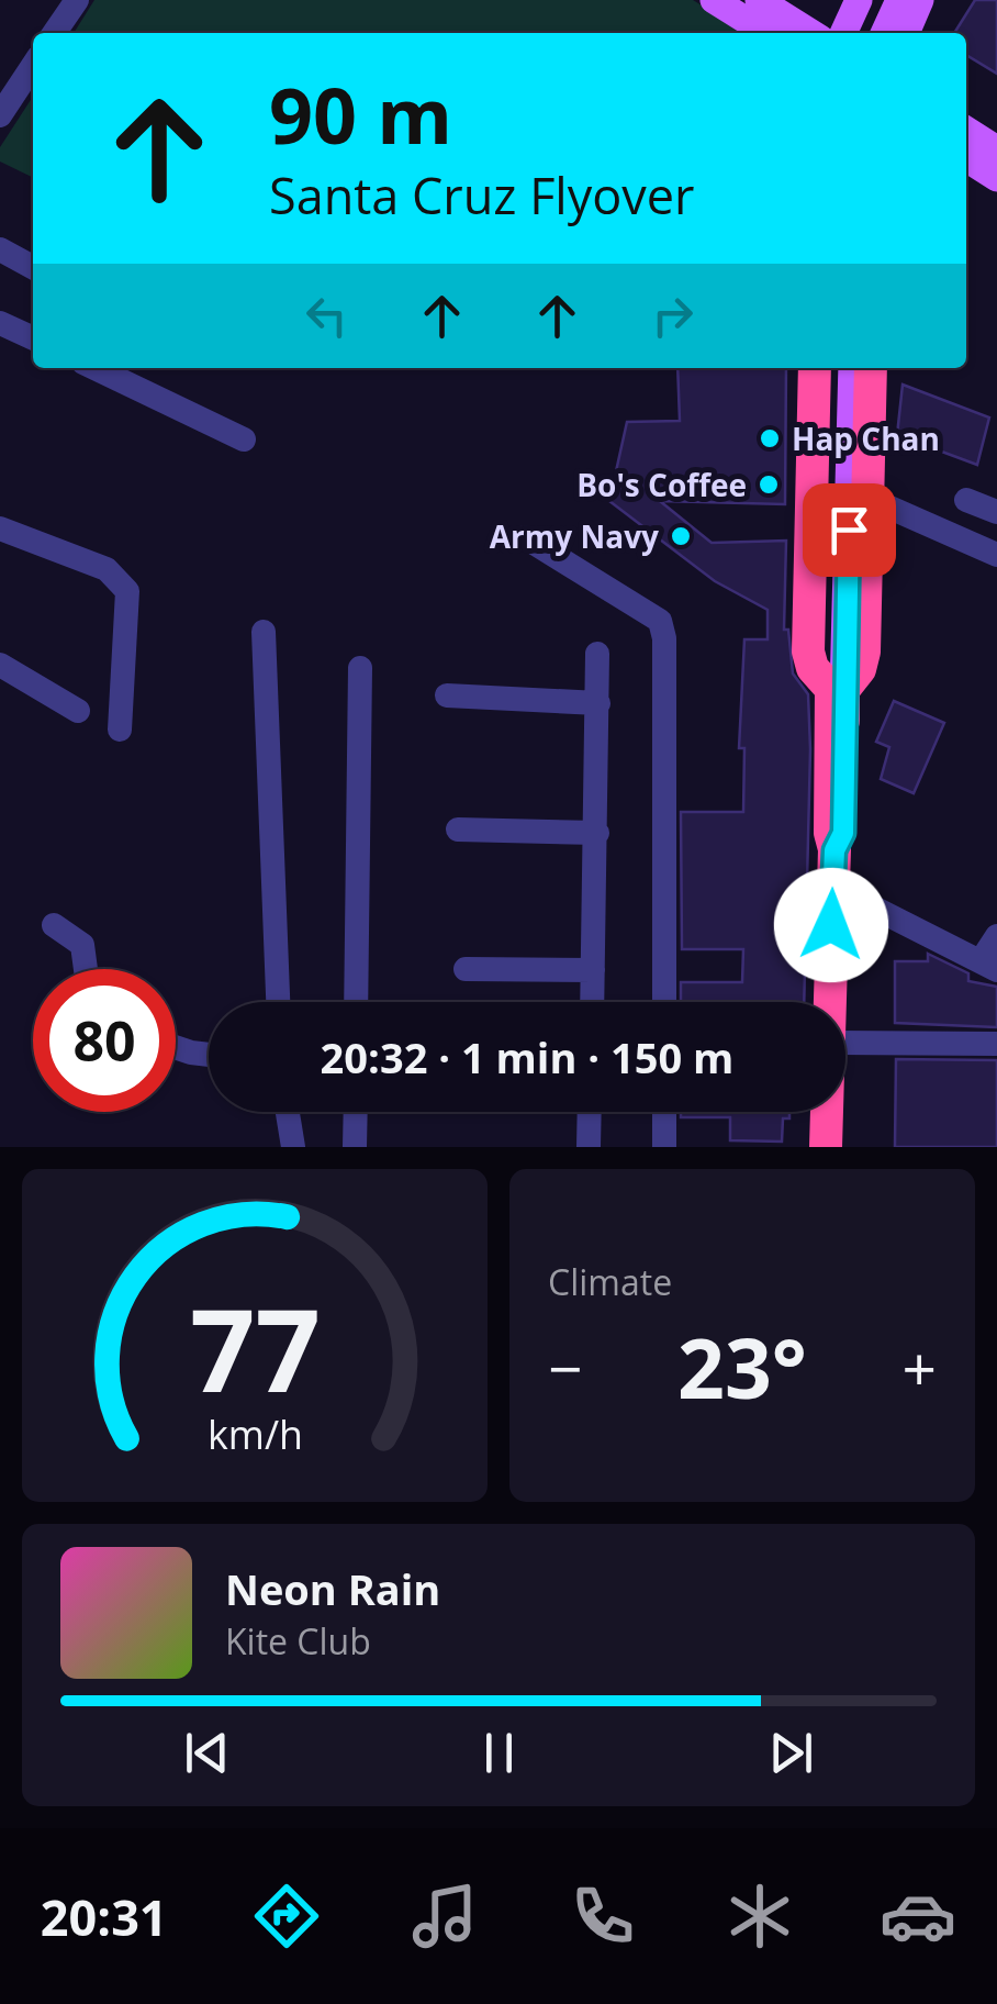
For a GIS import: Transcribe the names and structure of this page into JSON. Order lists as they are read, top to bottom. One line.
{"places":["Hap Chan","Bo's Coffee","Army Navy"],"page":{"turn":["90 m","Santa Cruz Flyover"],"limit":"80","trip":"20:32 · 1 min · 150 m","tile":"Climate","heat":["−","23°","+"],"song":["Neon Rain","Kite Club"],"tabs":"20:31","gauge":["77","km/h"]}}
